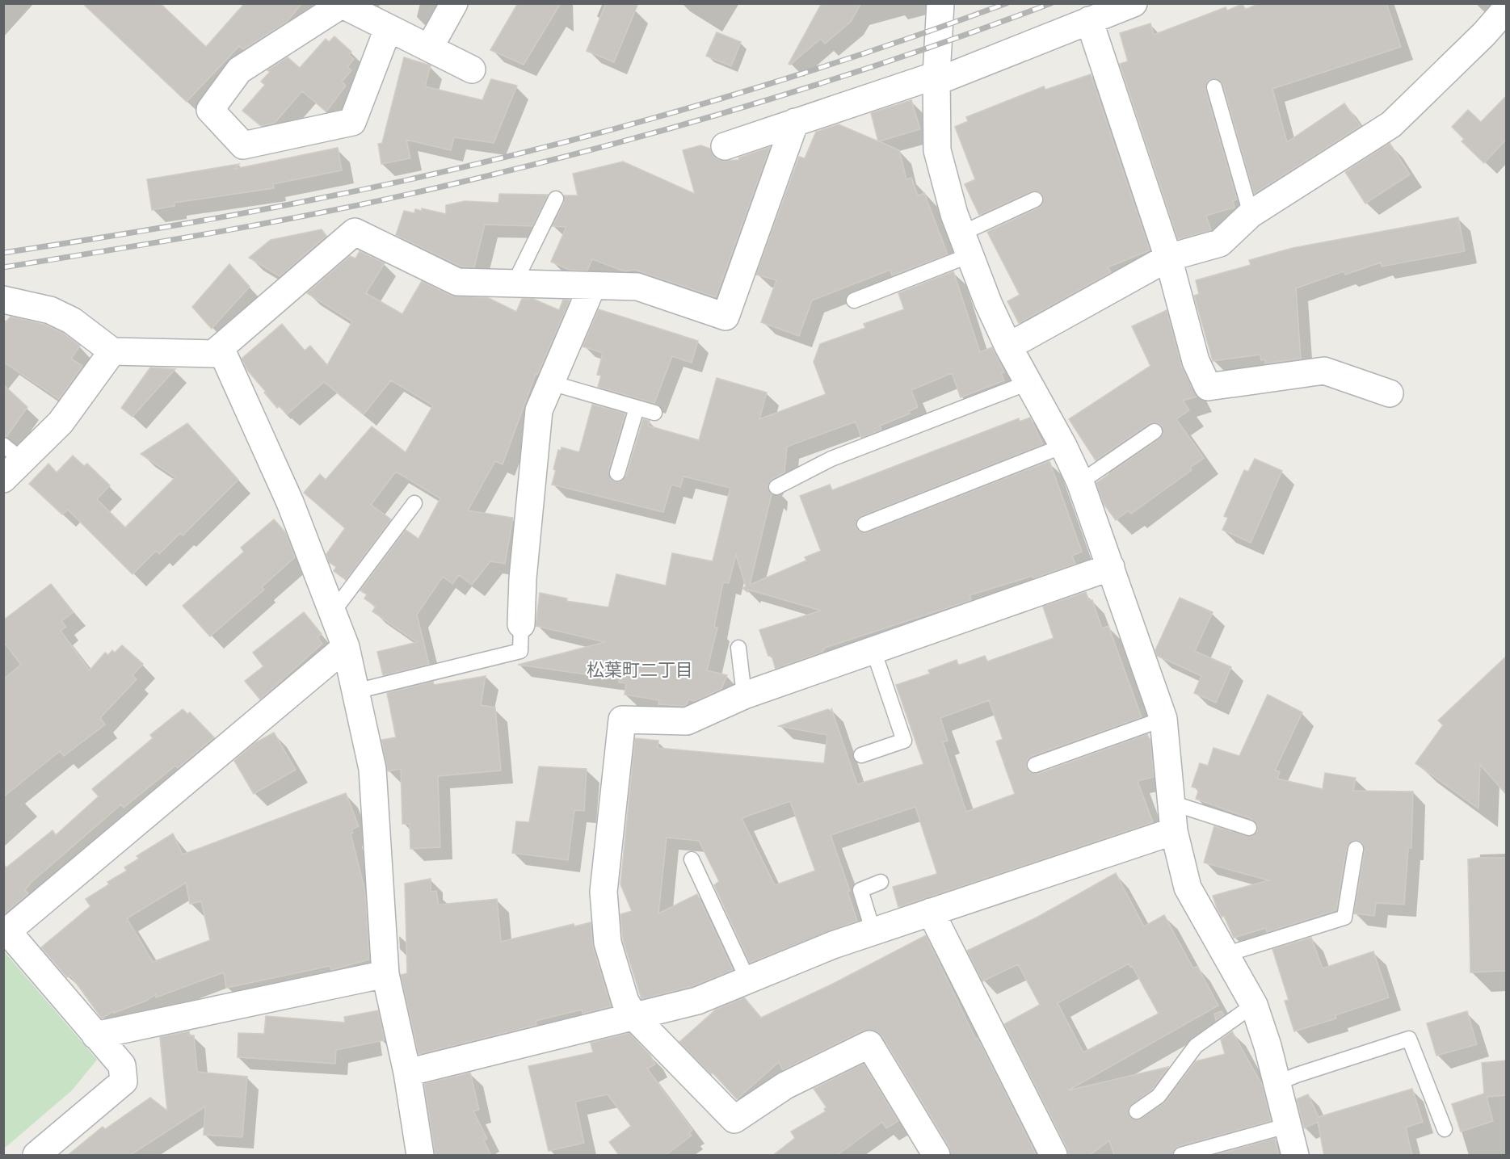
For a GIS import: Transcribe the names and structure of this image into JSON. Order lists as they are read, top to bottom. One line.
{"districts":["松葉町二丁目"]}
